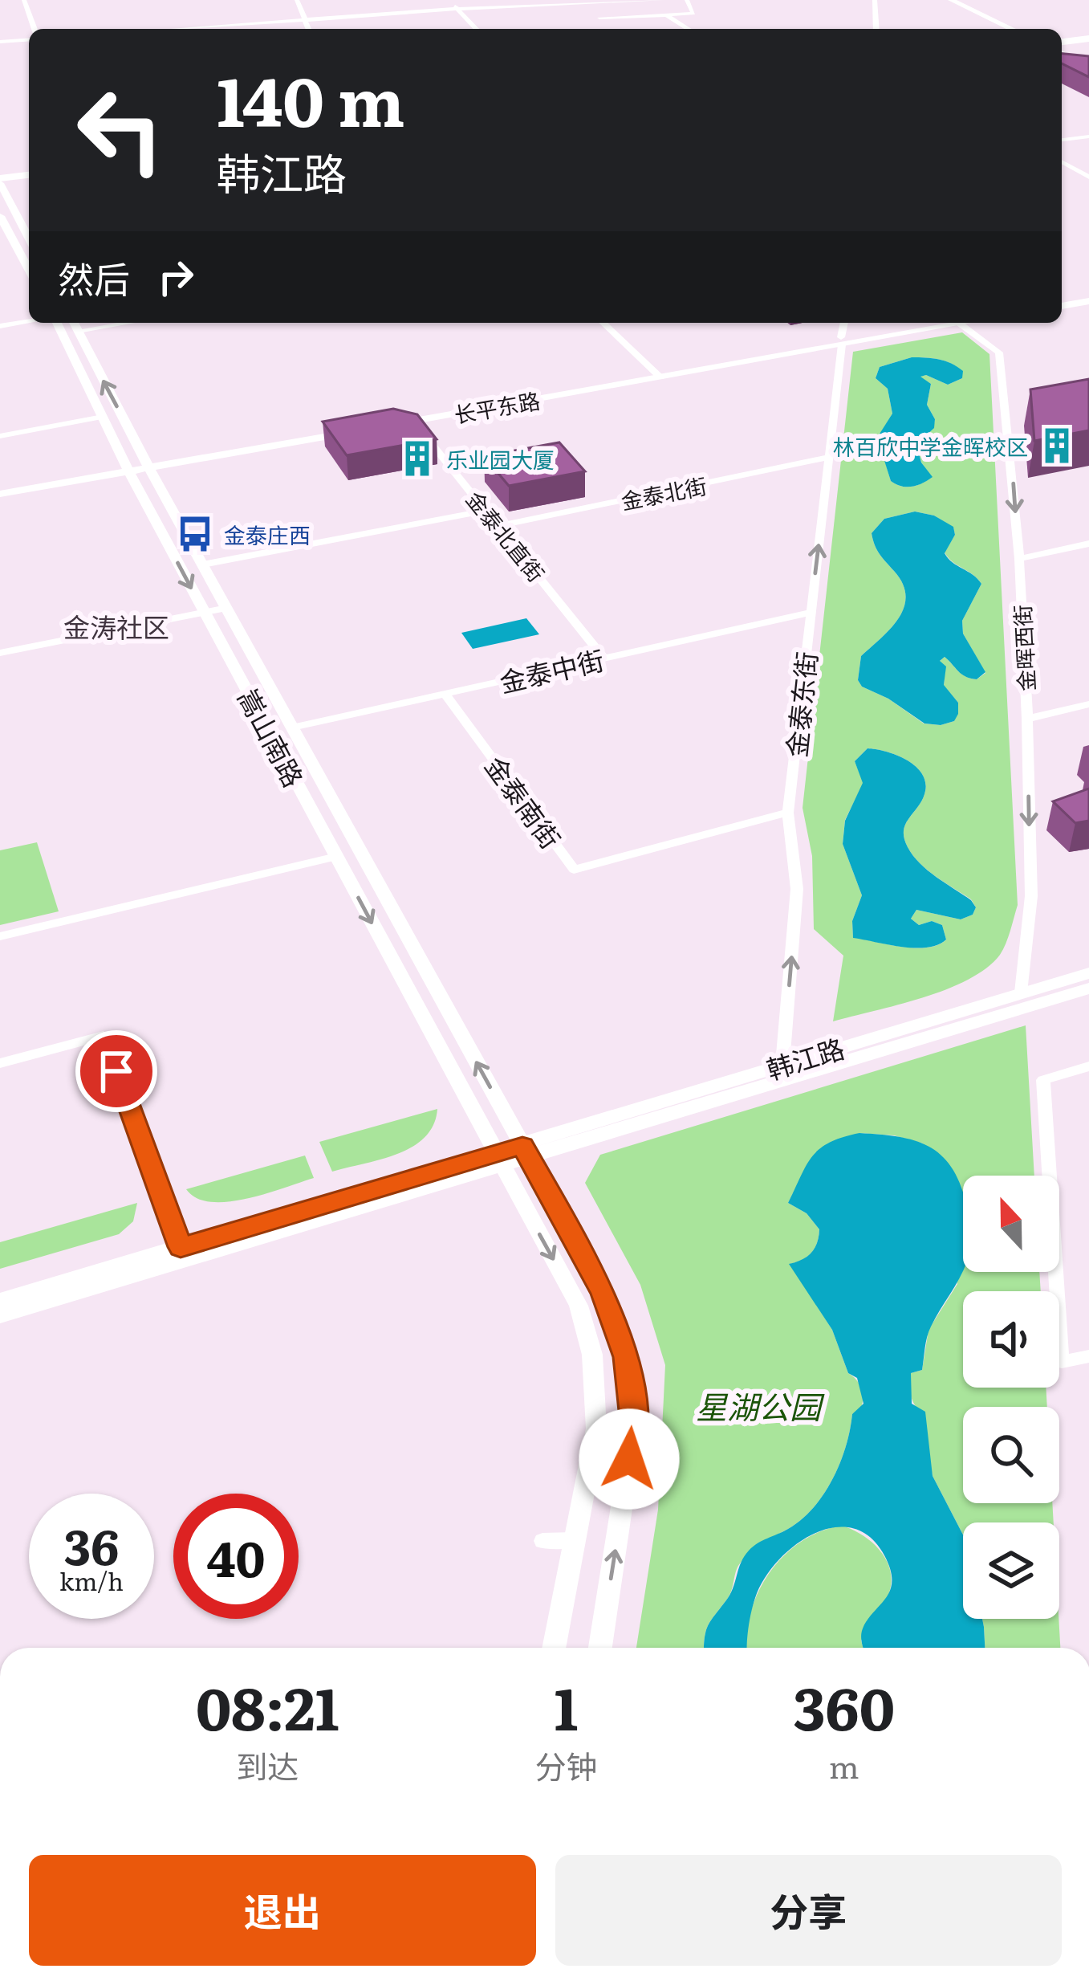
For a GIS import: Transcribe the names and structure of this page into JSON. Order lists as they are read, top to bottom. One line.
{"streets":{"street":["长平东路","金泰北街","金泰北直街","金晖西街","金泰中街","金泰东街","嵩山南路","金泰南街","韩江路"]},"crossings":[["长平东路","金泰北直街"],["长平东路","金泰东街"],["金泰北街","金泰北直街"],["金泰北街","金泰东街"],["金泰北直街","金泰中街"],["金晖西街","韩江路"],["金泰中街","金泰东街"],["金泰中街","嵩山南路"],["金泰中街","金泰南街"],["金泰东街","金泰南街"],["金泰东街","韩江路"],["嵩山南路","韩江路"]],"one_way":["金晖西街","金泰东街"],"districts":["金涛社区"],"parks":["星湖公园"],"places":{"building":["林百欣中学金晖校区","乐业园大厦"],"bus stop":["金泰庄西"]},"north":"top","page":{"turn":["140 m","韩江路"],"then":"然后","speed":"36 km/h","limit":"40","eta":["08:21","到达","1","分钟","360","m"],"buttons":["退出","分享"]}}
